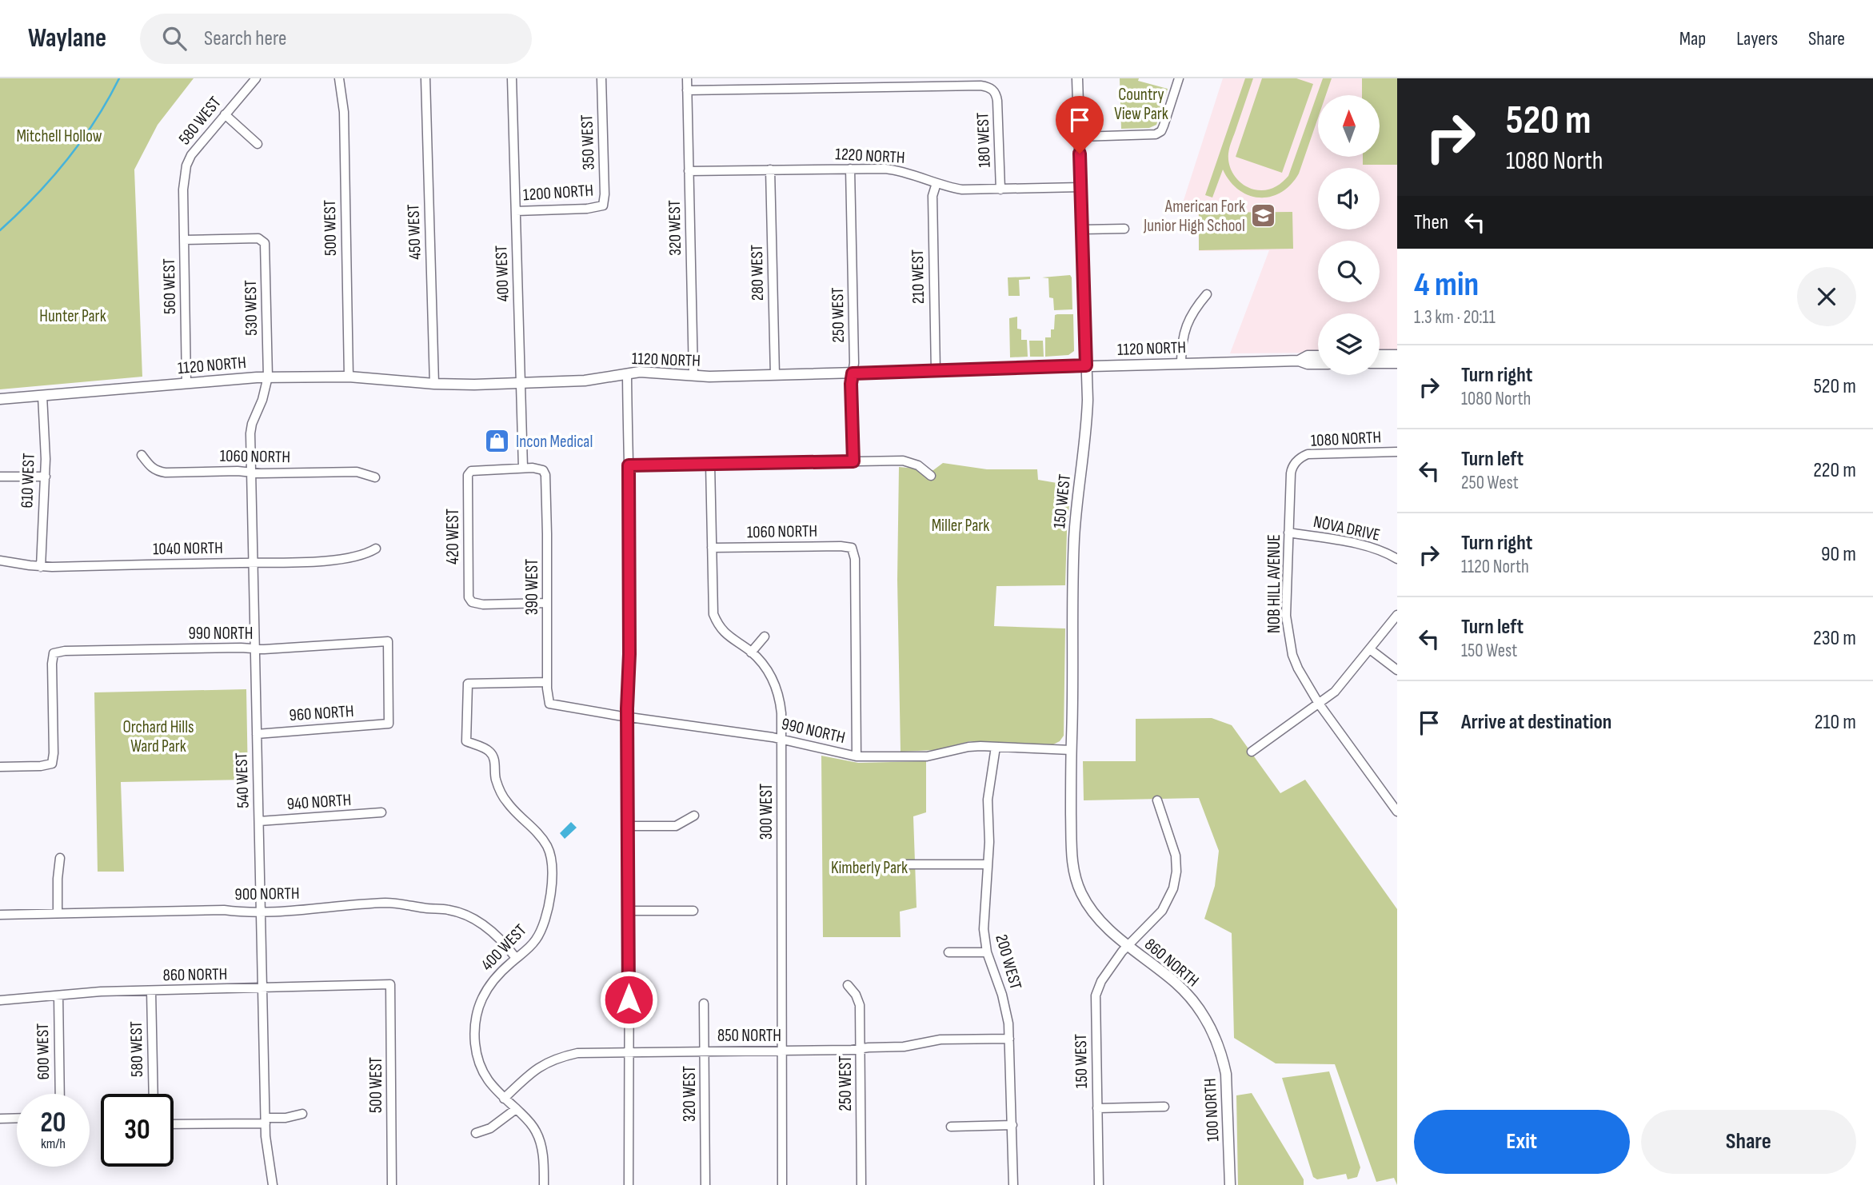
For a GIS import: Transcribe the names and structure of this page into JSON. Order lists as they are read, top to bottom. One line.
{"streets":{"street":["580 WEST","180 WEST","350 WEST","1220 NORTH","1200 NORTH","500 WEST","320 WEST","450 WEST","280 WEST","400 WEST","210 WEST","560 WEST","530 WEST","250 WEST","1120 NORTH","1080 NORTH","1060 NORTH","610 WEST","150 WEST","NOVA DRIVE","420 WEST","1040 NORTH","NOB HILL AVENUE","390 WEST","990 NORTH","960 NORTH","540 WEST","940 NORTH","300 WEST","900 NORTH","200 WEST","860 NORTH","850 NORTH","600 WEST","100 NORTH"]},"crossings":[["580 WEST","560 WEST"],["580 WEST","860 NORTH"],["180 WEST","1220 NORTH"],["350 WEST","1200 NORTH"],["1220 NORTH","320 WEST"],["1220 NORTH","280 WEST"],["1220 NORTH","210 WEST"],["1220 NORTH","250 WEST"],["1220 NORTH","150 WEST"],["1200 NORTH","400 WEST"],["500 WEST","1120 NORTH"],["500 WEST","860 NORTH"],["320 WEST","1120 NORTH"],["320 WEST","850 NORTH"],["450 WEST","1120 NORTH"],["280 WEST","1120 NORTH"],["400 WEST","1120 NORTH"],["400 WEST","420 WEST"],["400 WEST","390 WEST"],["400 WEST","900 NORTH"],["400 WEST","850 NORTH"],["210 WEST","1120 NORTH"],["560 WEST","530 WEST"],["560 WEST","1120 NORTH"],["530 WEST","1120 NORTH"],["530 WEST","540 WEST"],["250 WEST","1120 NORTH"],["250 WEST","850 NORTH"],["1120 NORTH","610 WEST"],["1120 NORTH","150 WEST"],["1120 NORTH","540 WEST"],["1080 NORTH","NOB HILL AVENUE"],["1060 NORTH","990 NORTH"],["1060 NORTH","540 WEST"],["1060 NORTH","300 WEST"],["610 WEST","1040 NORTH"],["150 WEST","990 NORTH"],["150 WEST","860 NORTH"],["NOVA DRIVE","NOB HILL AVENUE"],["420 WEST","390 WEST"],["1040 NORTH","540 WEST"],["390 WEST","990 NORTH"],["990 NORTH","960 NORTH"],["990 NORTH","540 WEST"],["990 NORTH","300 WEST"],["990 NORTH","200 WEST"],["960 NORTH","540 WEST"],["540 WEST","940 NORTH"],["540 WEST","900 NORTH"],["540 WEST","860 NORTH"],["300 WEST","850 NORTH"],["200 WEST","850 NORTH"],["860 NORTH","600 WEST"],["860 NORTH","100 NORTH"]],"parks":["Country View Park","Mitchell Hollow","Hunter Park","Miller Park","Orchard Hills Ward Park","Kimberly Park"],"places":{"school or university":["American Fork Junior High School"],"shop":["Incon Medical"]},"north":"top","page":{"header":"Waylane","search":"Search here","nav":["Map","Layers","Share"],"turn":["520 m","1080 North"],"then":"Then","heading":["4 min","1.3 km · 20:11"],"list":[{"name":"Turn right","note":"1080 North","value":"520 m"},{"name":"Turn left","note":"250 West","value":"220 m"},{"name":"Turn right","note":"1120 North","value":"90 m"},{"name":"Turn left","note":"150 West","value":"230 m"},{"name":"Arrive at destination","value":"210 m"}],"speed":"20 km/h","limit":"30","buttons":["Exit","Share"]}}
